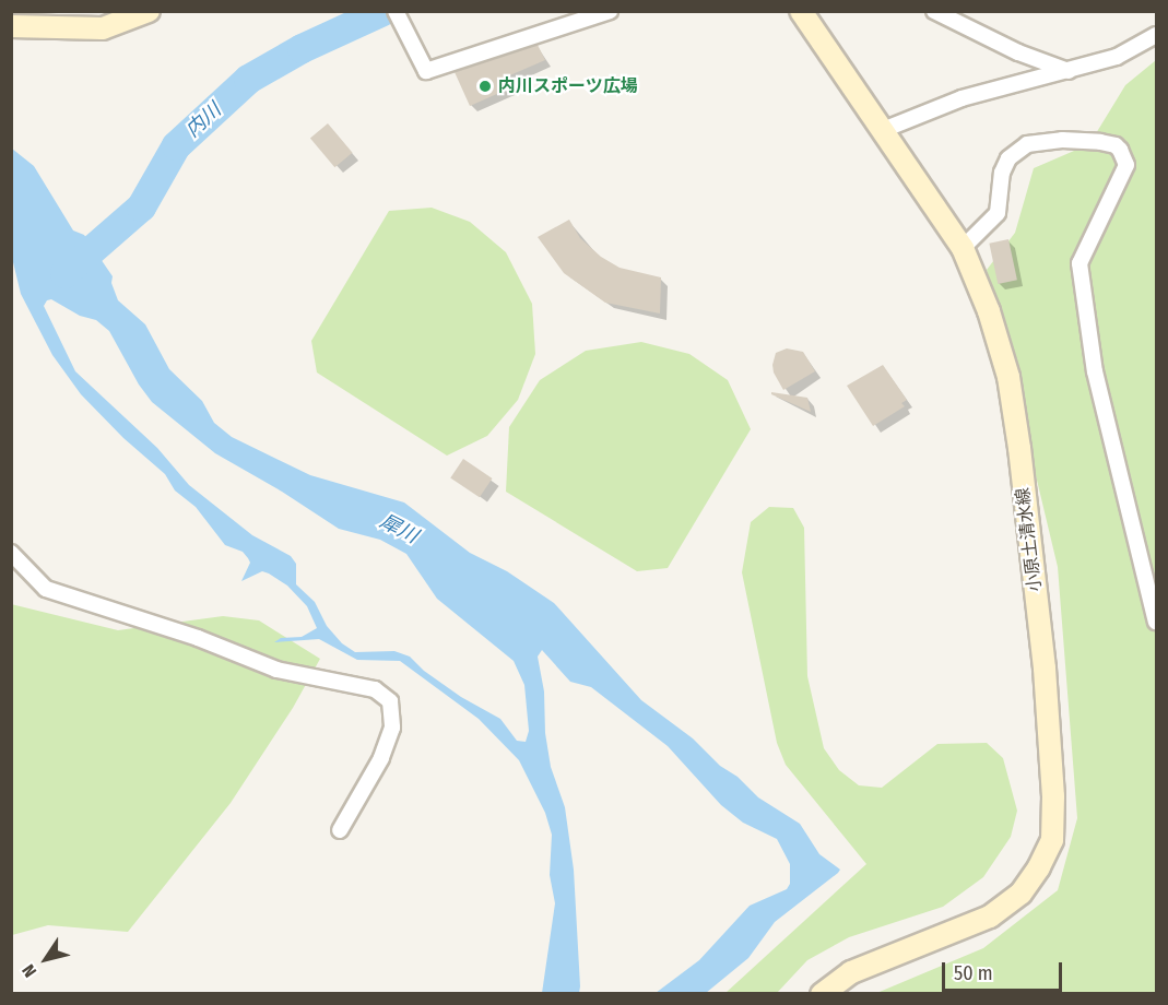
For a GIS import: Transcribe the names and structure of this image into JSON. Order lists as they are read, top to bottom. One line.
{"streets":{"main road":["小原土清水線"]},"water":["内川","犀川"],"places":["内川スポーツ広場"],"scale_bar":"50 m","north":"bottom left"}
